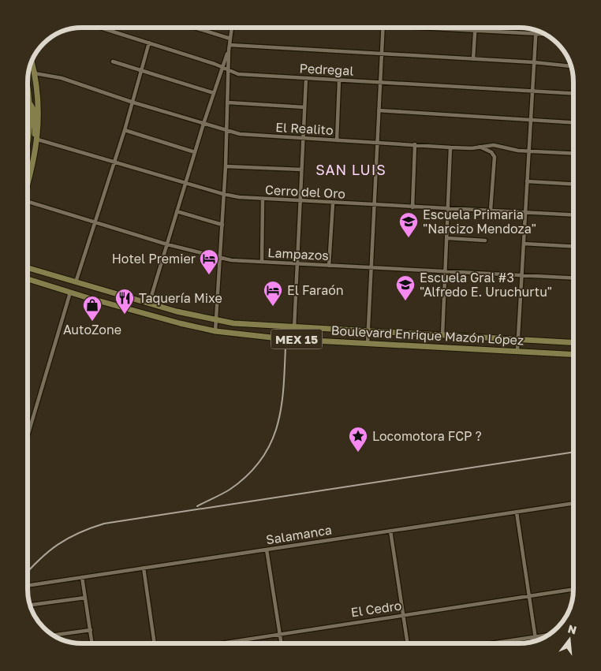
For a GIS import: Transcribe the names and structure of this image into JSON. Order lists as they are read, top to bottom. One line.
{"streets":{"main road":["Boulevard Enrique Mazón López","MEX 15"],"street":["Pedregal","El Realito","Cerro del Oro","Lampazos","Salamanca","El Cedro"]},"districts":["SAN LUIS"],"places":{"school or university":["Escuela Primaria \"Narcizo Mendoza\"","Escuela Gral #3 \"Alfredo E. Uruchurtu\""],"hotel":["Hotel Premier","El Faraón"],"restaurant":["Taquería Mixe"],"shop":["AutoZone"],"place":["Locomotora FCP ?"]},"north":"top"}
